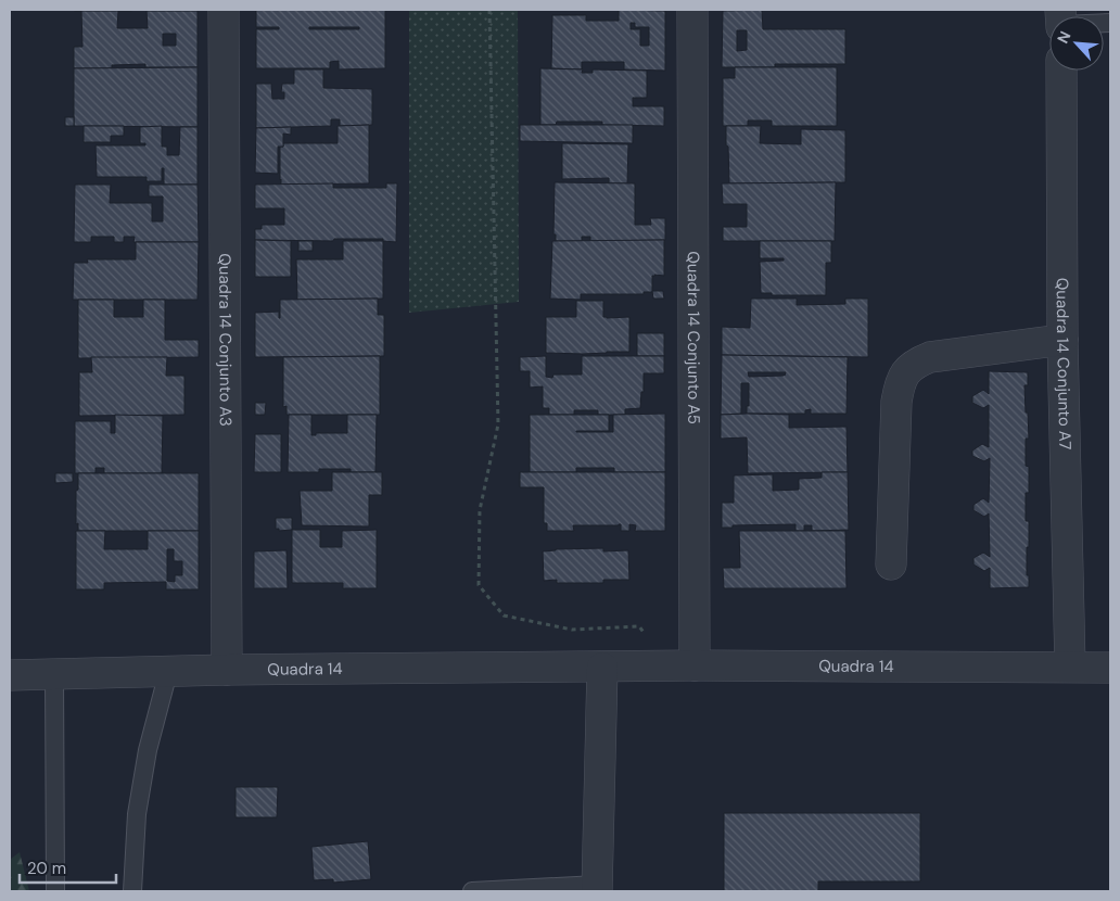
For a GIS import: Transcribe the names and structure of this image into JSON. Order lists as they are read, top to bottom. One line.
{"streets":{"street":["Quadra 14 Conjunto A5","Quadra 14 Conjunto A3","Quadra 14 Conjunto A7","Quadra 14"]},"crossings":[["Quadra 14 Conjunto A5","Quadra 14"],["Quadra 14 Conjunto A3","Quadra 14"],["Quadra 14 Conjunto A7","Quadra 14"]],"scale_bar":"20 m","north":"top left"}
